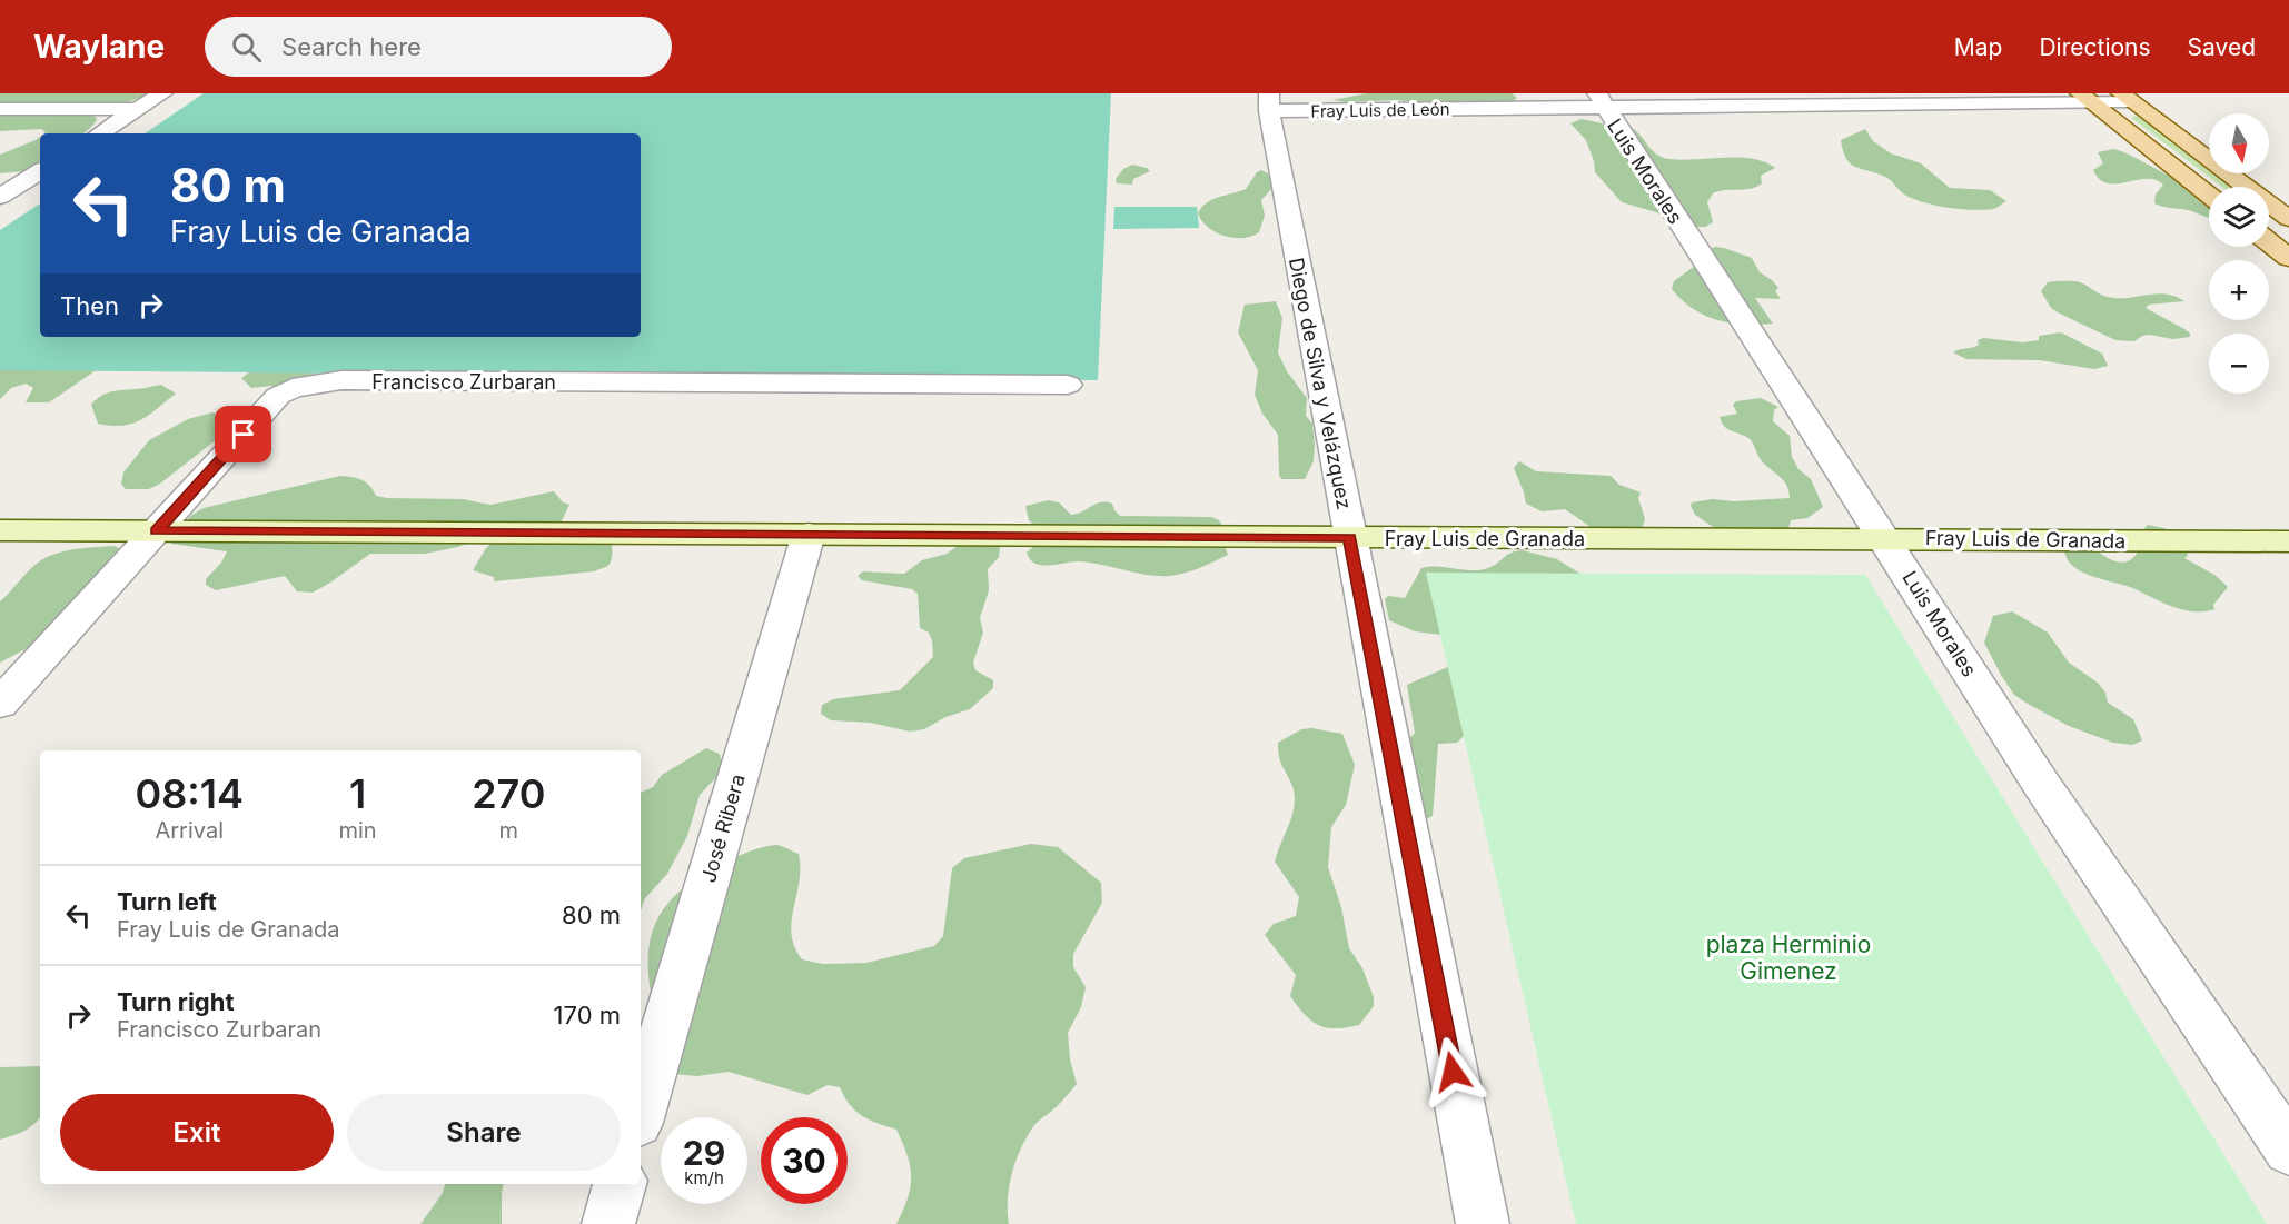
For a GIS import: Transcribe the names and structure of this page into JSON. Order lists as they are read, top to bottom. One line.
{"streets":{"street":["Fray Luis de León","Luis Morales","Francisco Zurbaran","Diego de Silva y Velázquez","Fray Luis de Granada","José Ribera"]},"crossings":[["Fray Luis de León","Luis Morales"],["Fray Luis de León","Diego de Silva y Velázquez"],["Luis Morales","Fray Luis de Granada"],["Francisco Zurbaran","Fray Luis de Granada"],["Diego de Silva y Velázquez","Fray Luis de Granada"],["Fray Luis de Granada","José Ribera"]],"parks":["plaza Herminio Gimenez"],"north":"bottom","page":{"header":"Waylane","search":"Search here","nav":["Map","Directions","Saved"],"map_buttons":["+","−"],"turn":["80 m","Fray Luis de Granada"],"then":"Then","eta":["08:14","Arrival","1","min","270","m"],"list":[{"name":"Turn left","note":"Fray Luis de Granada","value":"80 m"},{"name":"Turn right","note":"Francisco Zurbaran","value":"170 m"}],"buttons":["Exit","Share"],"speed":"29 km/h","limit":"30"}}
